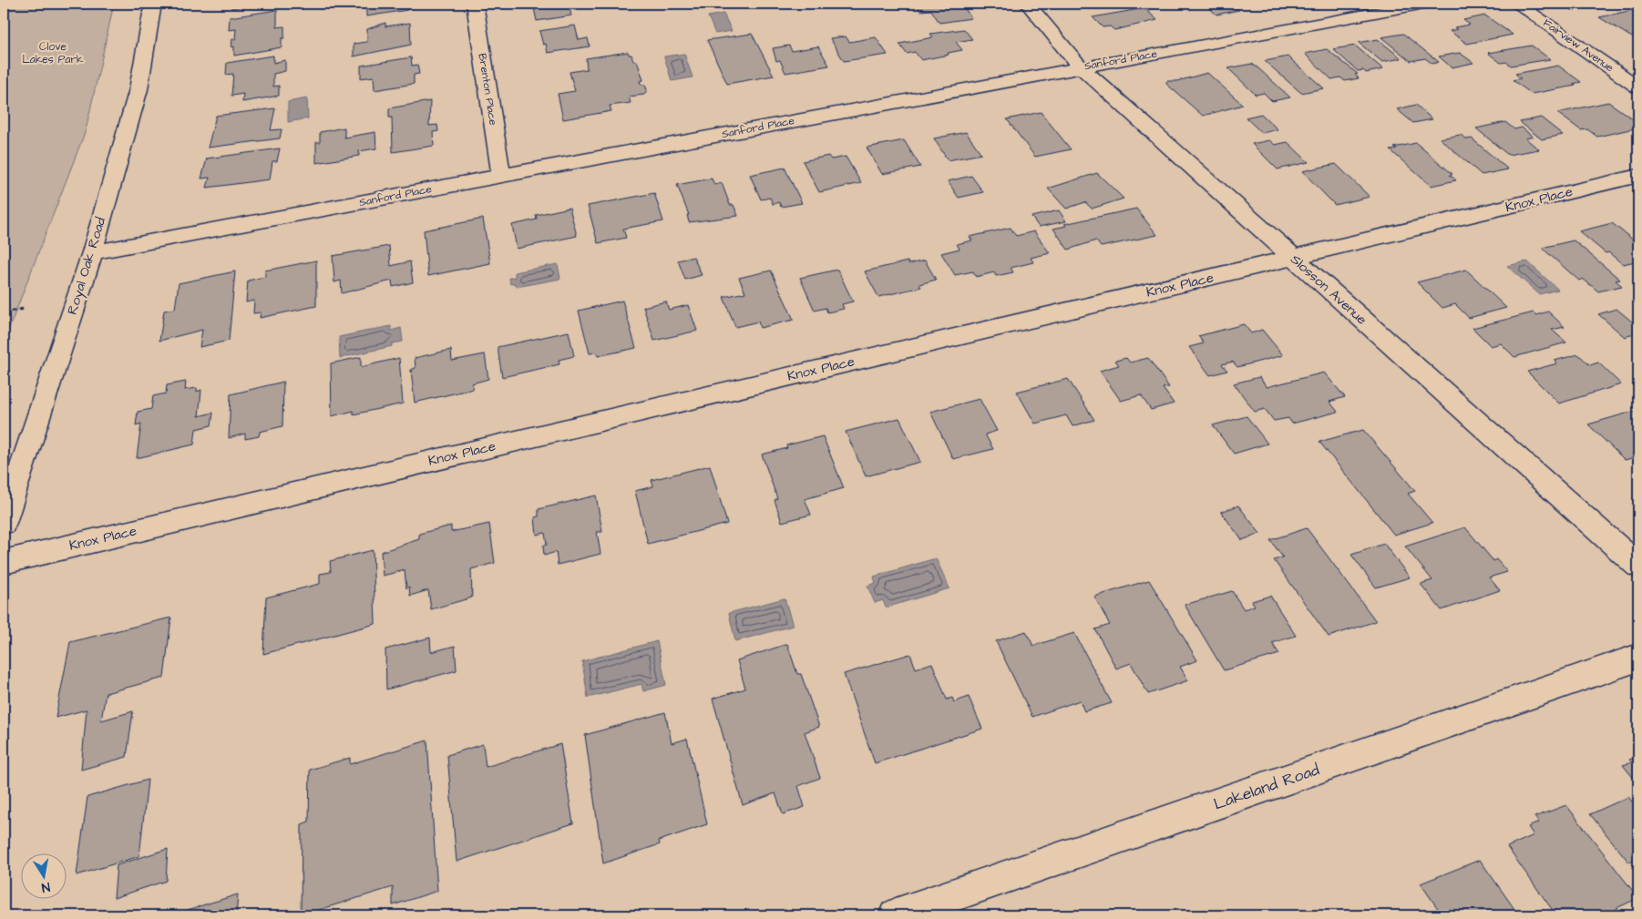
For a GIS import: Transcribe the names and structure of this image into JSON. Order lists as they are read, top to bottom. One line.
{"streets":{"street":["Fairview Avenue","Sanford Place","Brenton Place","Knox Place","Royal Oak Road","Slosson Avenue","Lakeland Road"]},"crossings":[["Sanford Place","Brenton Place"],["Sanford Place","Royal Oak Road"],["Sanford Place","Slosson Avenue"],["Knox Place","Slosson Avenue"]],"parks":["Clove Lakes Park"],"north":"bottom"}
